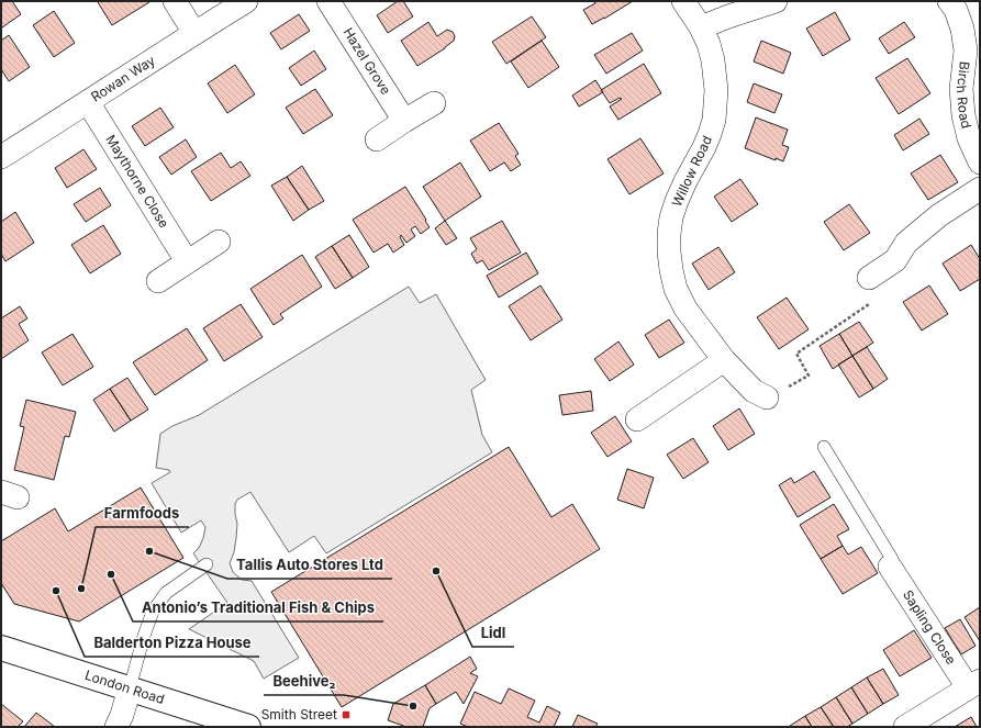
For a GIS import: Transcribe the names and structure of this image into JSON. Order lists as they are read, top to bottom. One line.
{"streets":{"main road":["London Road"],"street":["Hazel Grove","Rowan Way","Birch Road","Willow Road","Maythorne Close","Sapling Close"]},"crossings":[["Rowan Way","Maythorne Close"]],"places":{"other":["Tallis Auto Stores Ltd","Lidl","Antonio’s Traditional Fish & Chips","Farmfoods","Balderton Pizza House","Beehive₂"],"transit":["Smith Street"]}}
